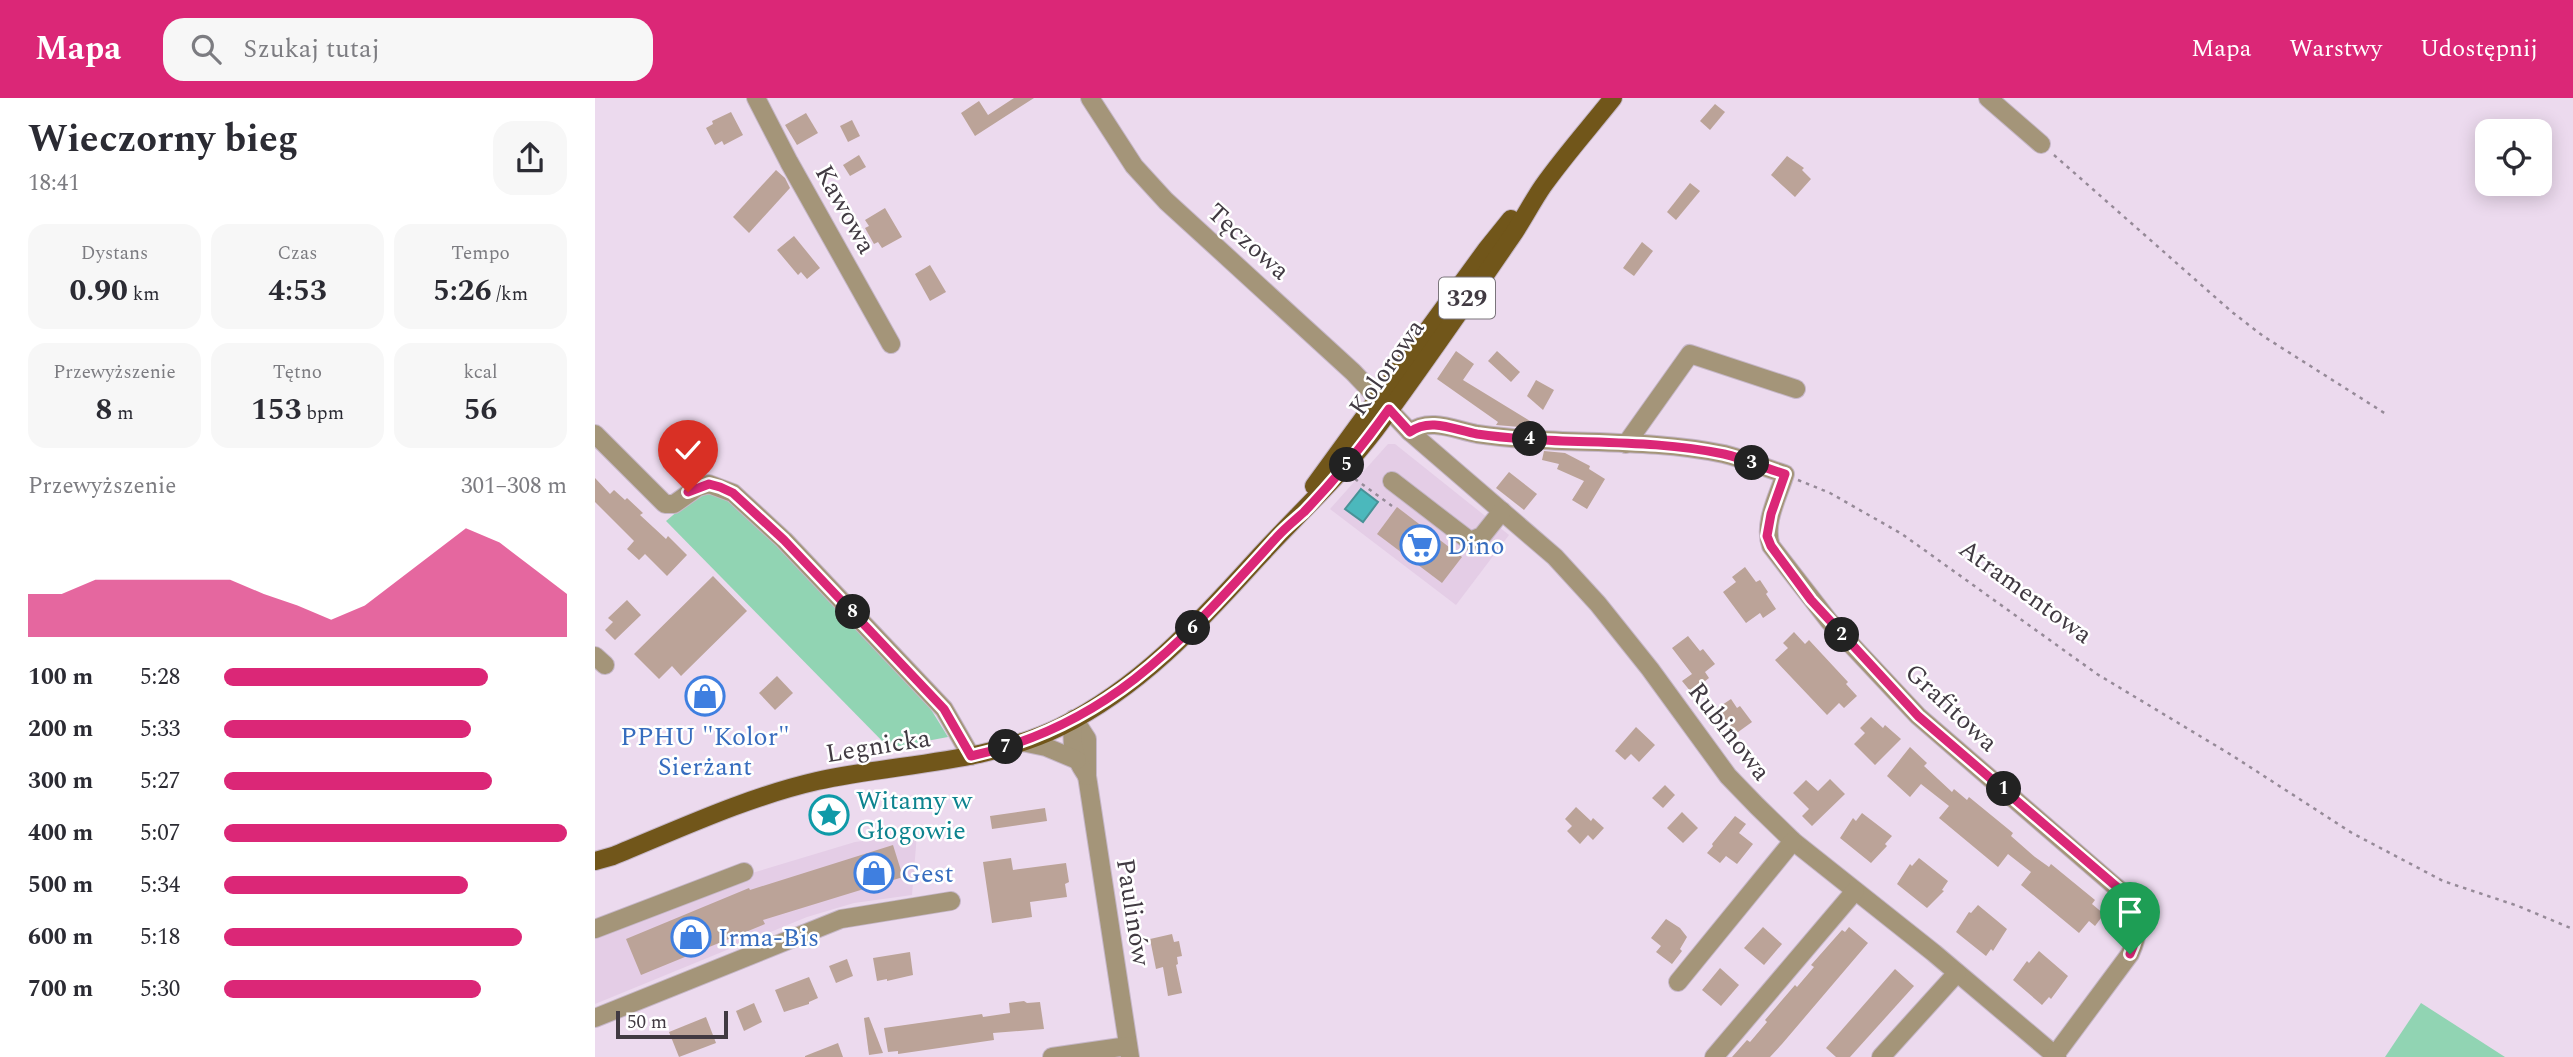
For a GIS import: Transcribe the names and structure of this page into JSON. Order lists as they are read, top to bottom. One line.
{"streets":{"main road":["329","Kolorowa","Legnicka"],"street":["Kawowa","Tęczowa","Grafitowa","Rubinowa","Paulinów"],"path":["Atramentowa"]},"crossings":[["Tęczowa","Kolorowa"],["Tęczowa","Rubinowa"],["Kolorowa","Rubinowa"],["Kolorowa","Legnicka"],["Kolorowa","Paulinów"],["Atramentowa","Grafitowa"],["Grafitowa","Rubinowa"],["Legnicka","Paulinów"]],"places":{"supermarket":["Dino"],"shop":["PPHU \"Kolor\" Sierżant","Gest","Irma-Bis"],"place":["Witamy w Głogowie"]},"scale_bar":"50 m","page":{"header":"Mapa","search":"Szukaj tutaj","nav":["Mapa","Warstwy","Udostępnij"],"heading":["Wieczorny bieg","18:41"],"stats":[["Dystans","0.90 km"],["Czas","4:53"],["Tempo","5:26 /km"],["Przewyższenie","8 m"],["Tętno","153 bpm"],["kcal","56"]],"pins":["4","3","5","8","6","2","7","1"],"chart":["Przewyższenie","301–308 m"],"list":[{"name":"100 m","note":"5:28"},{"name":"200 m","note":"5:33"},{"name":"300 m","note":"5:27"},{"name":"400 m","note":"5:07"},{"name":"500 m","note":"5:34"},{"name":"600 m","note":"5:18"},{"name":"700 m","note":"5:30"}],"scale":"50 m"}}
